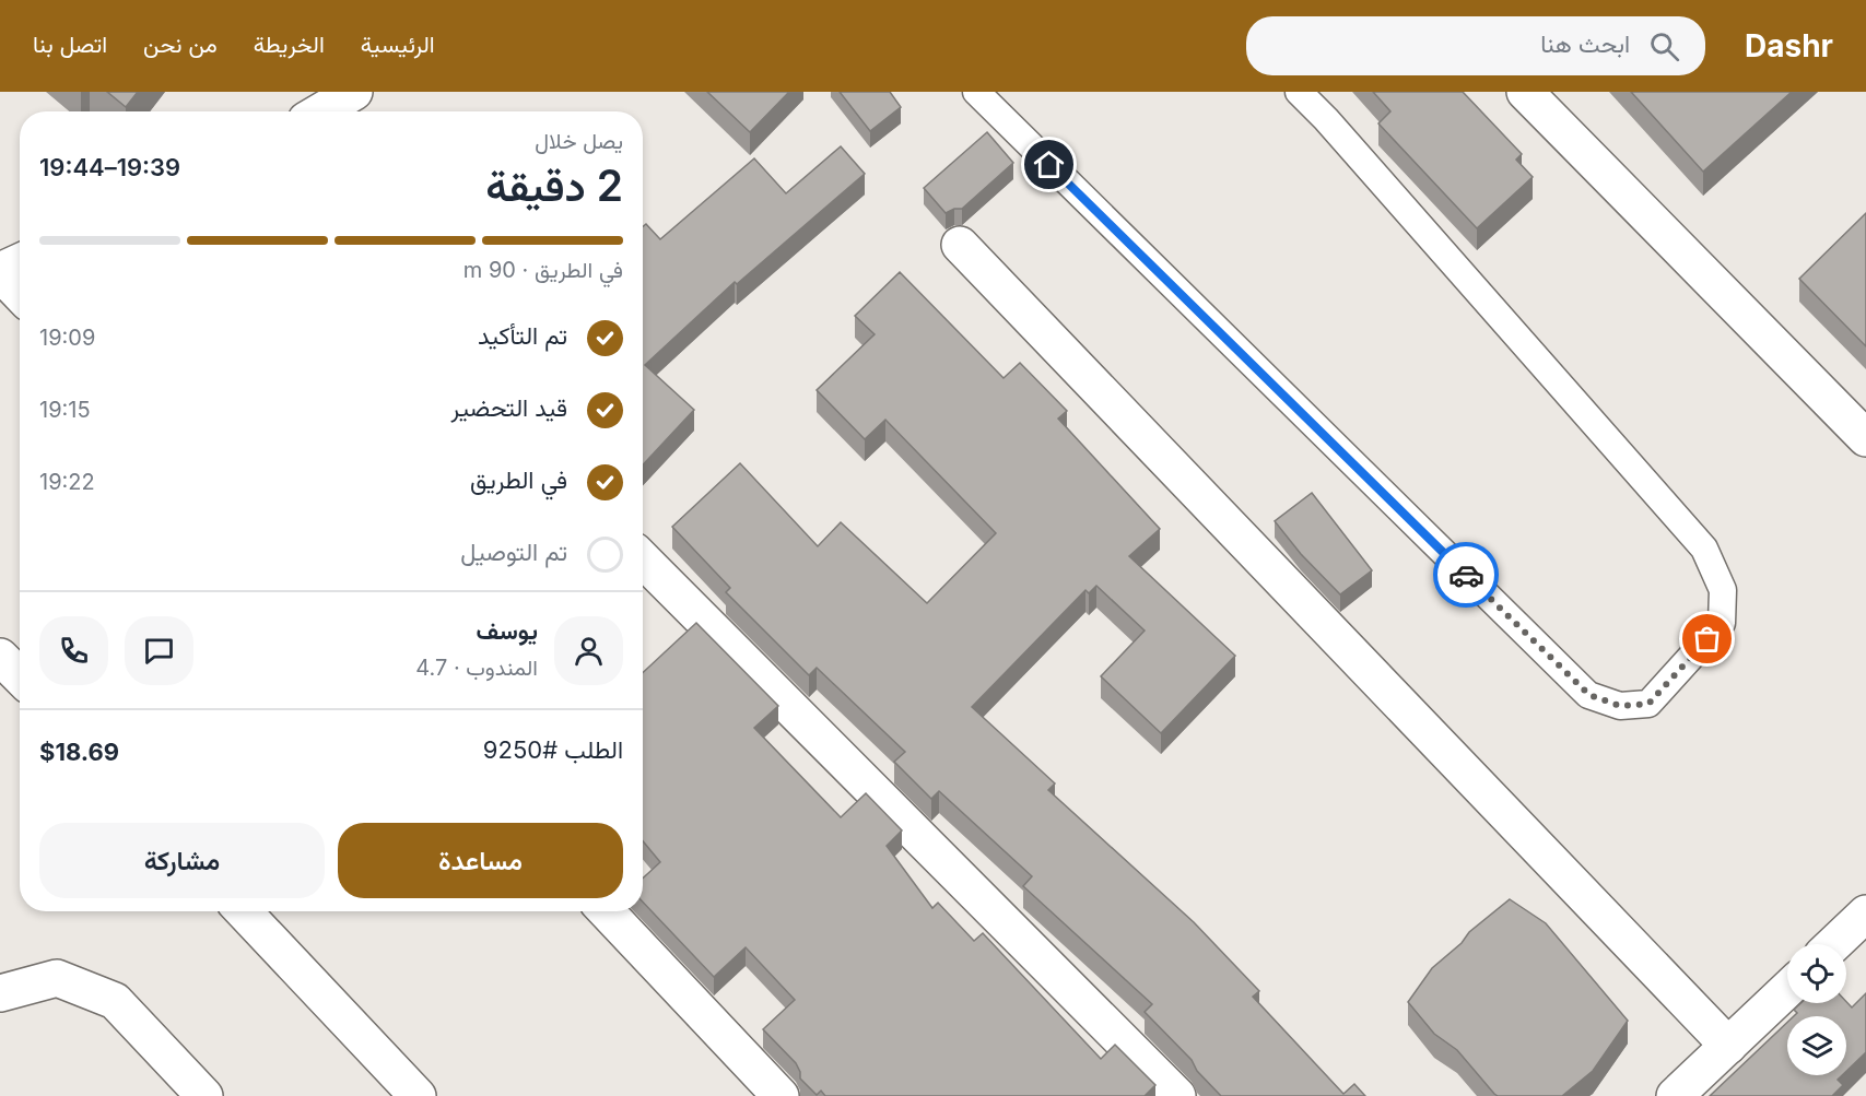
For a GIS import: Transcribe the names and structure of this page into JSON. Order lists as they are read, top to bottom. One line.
{"page":{"header":"Dashr","search":"ابحث هنا","nav":["الرئيسية","الخريطة","من نحن","اتصل بنا"],"heading":["2 دقيقة","يصل خلال","19:39–19:44"],"panel":["يوسف","المندوب · 4.7","الطلب #9250","$18.69"],"bar":"في الطريق · 90 m","list":[["تم التأكيد","19:09"],["قيد التحضير","19:15"],["في الطريق","19:22"],"تم التوصيل"],"buttons":["مساعدة","مشاركة"]}}
